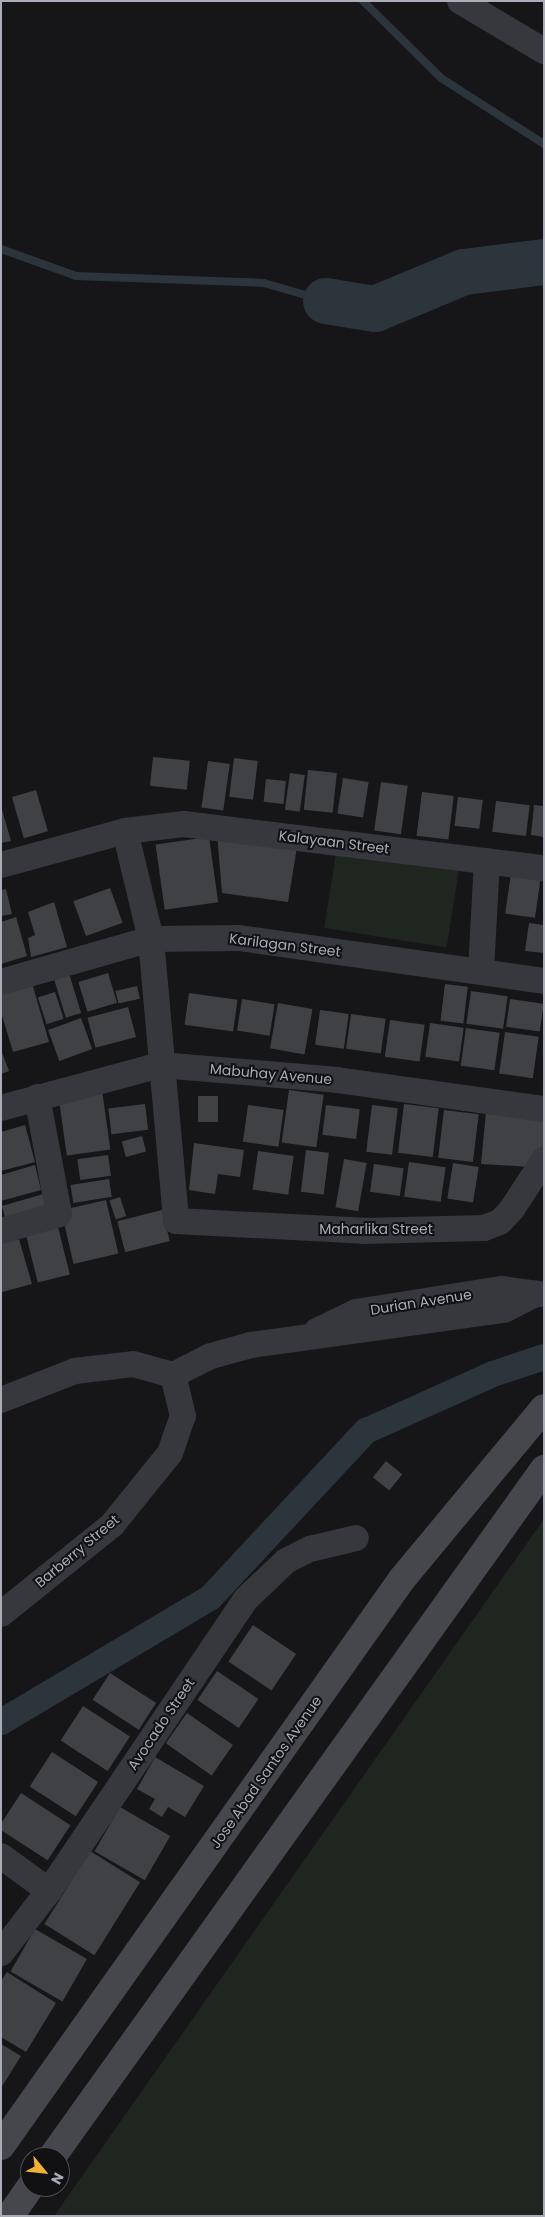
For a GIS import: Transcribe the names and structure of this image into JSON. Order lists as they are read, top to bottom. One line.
{"streets":{"main road":["Jose Abad Santos Avenue"],"street":["Kalayaan Street","Karilagan Street","Mabuhay Avenue","Maharlika Street","Durian Avenue","Barberry Street","Avocado Street"]},"crossings":[["Mabuhay Avenue","Maharlika Street"],["Durian Avenue","Barberry Street"]],"north":"bottom right"}
